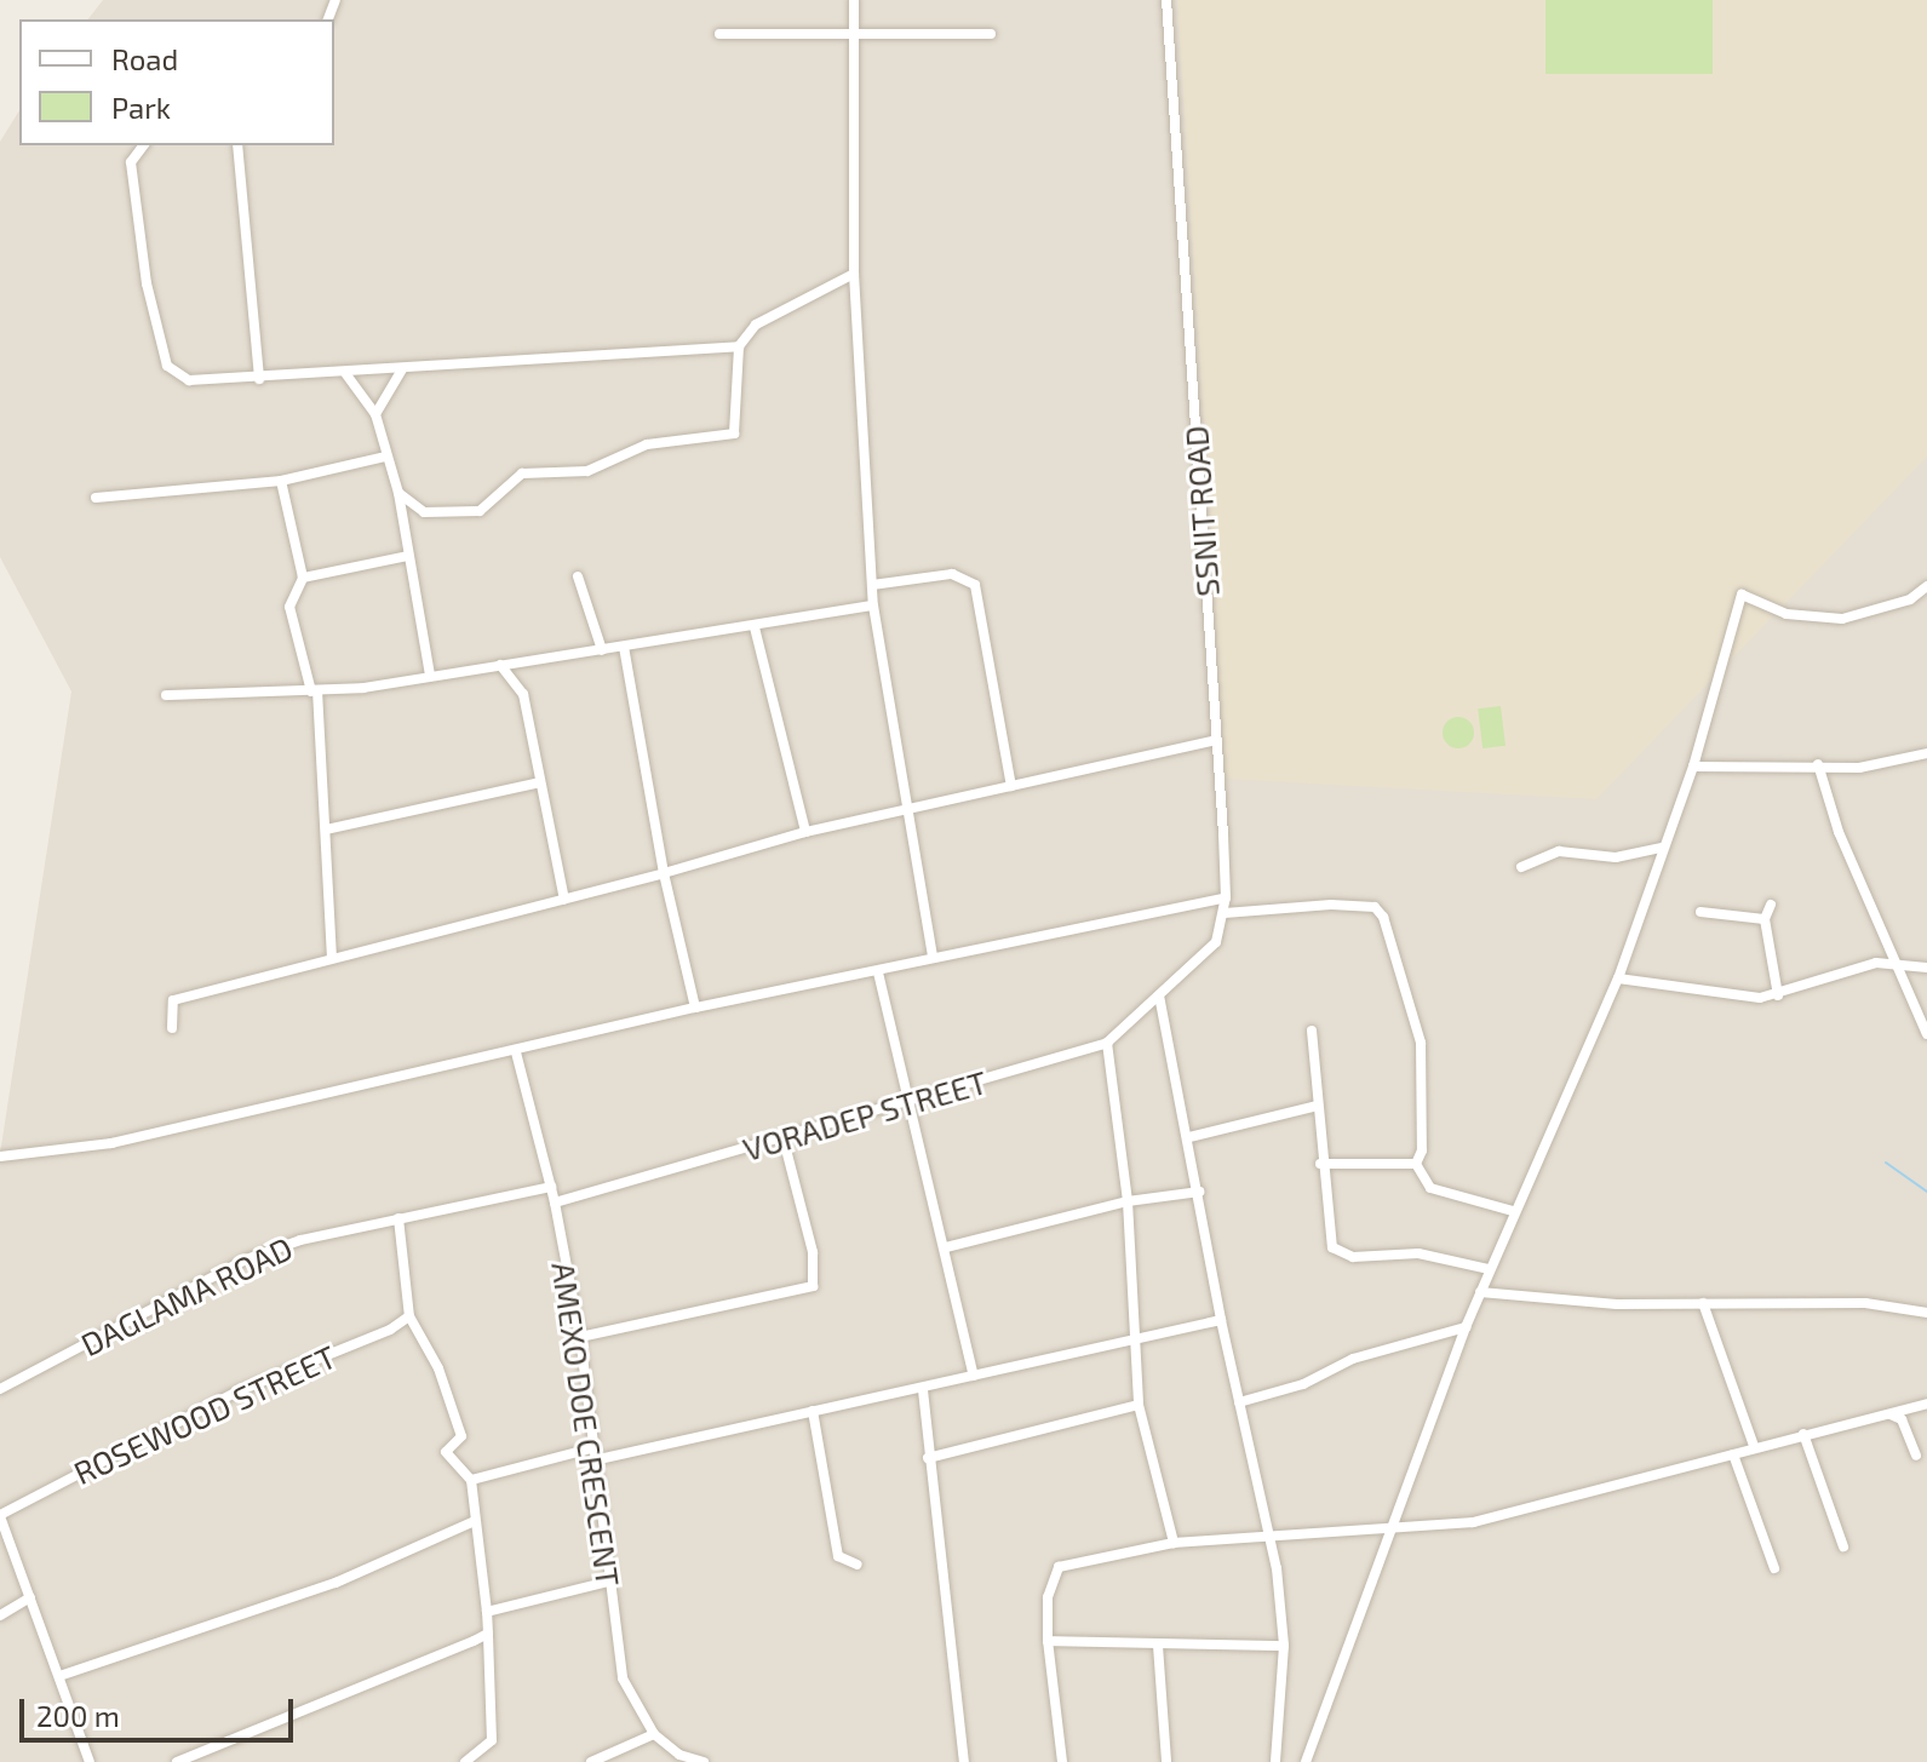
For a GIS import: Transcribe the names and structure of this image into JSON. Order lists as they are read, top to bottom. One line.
{"streets":{"street":["SSNIT ROAD","VORADEP STREET","DAGLAMA ROAD","ROSEWOOD STREET","AMEXO DOE CRESCENT"]},"crossings":[["SSNIT ROAD","VORADEP STREET"],["VORADEP STREET","AMEXO DOE CRESCENT"],["DAGLAMA ROAD","AMEXO DOE CRESCENT"]],"legend":["Road","Park"],"scale_bar":"200 m"}
